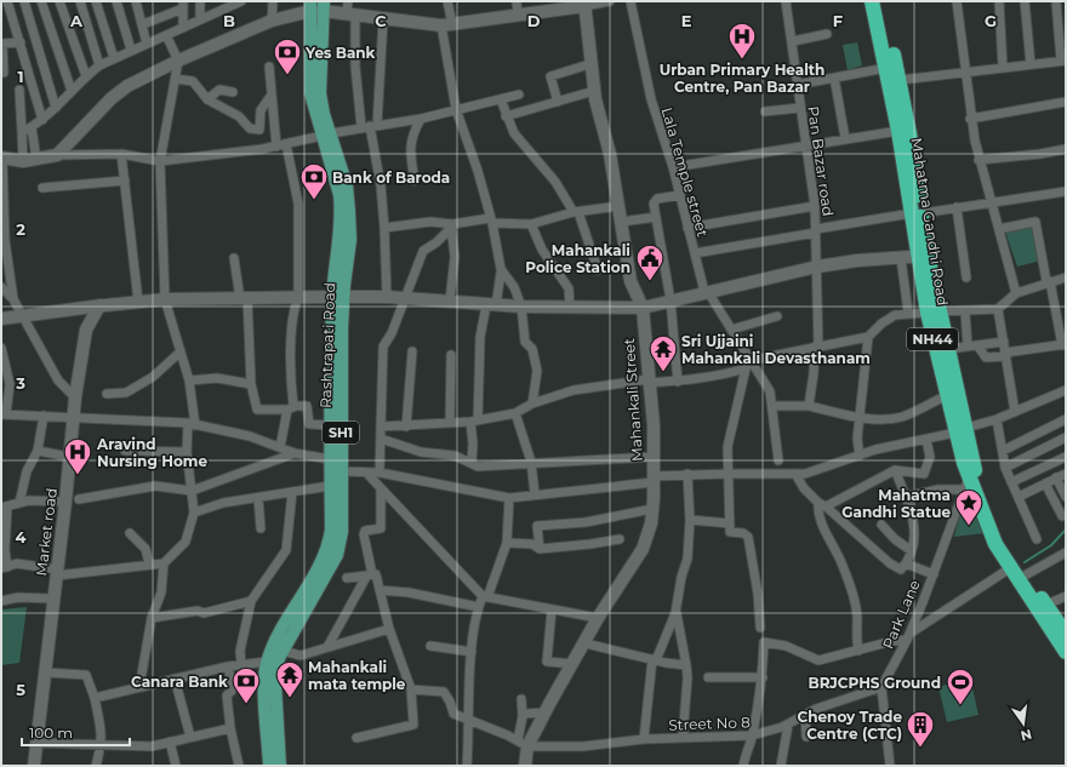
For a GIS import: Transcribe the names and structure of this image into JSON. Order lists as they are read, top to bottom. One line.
{"streets":{"highway":["Mahatma Gandhi Road","NH44"],"main road":["Rashtrapati Road","SH1"],"street":["Pan Bazar road","Lala Temple street","Mahankali Street","Market road","Park Lane","Street No 8"]},"crossings":[["Mahatma Gandhi Road","Park Lane"],["Mahankali Street","Street No 8"],["Park Lane","Street No 8"]],"places":{"hospital":["Urban Primary Health Centre, Pan Bazar","Aravind Nursing Home"],"bank":["Yes Bank","Bank of Baroda","Canara Bank"],"public building":["Mahankali Police Station"],"temple":["Sri Ujjaini Mahankali Devasthanam","Mahankali mata temple"],"place":["Mahatma Gandhi Statue"],"sports":["BRJCPHS Ground"],"building":["Chenoy Trade Centre (CTC)"]},"scale_bar":"100 m","north":"bottom","grid":{"columns":["A","B","C","D","E","F","G"],"rows":["1","2","3","4","5"]}}
